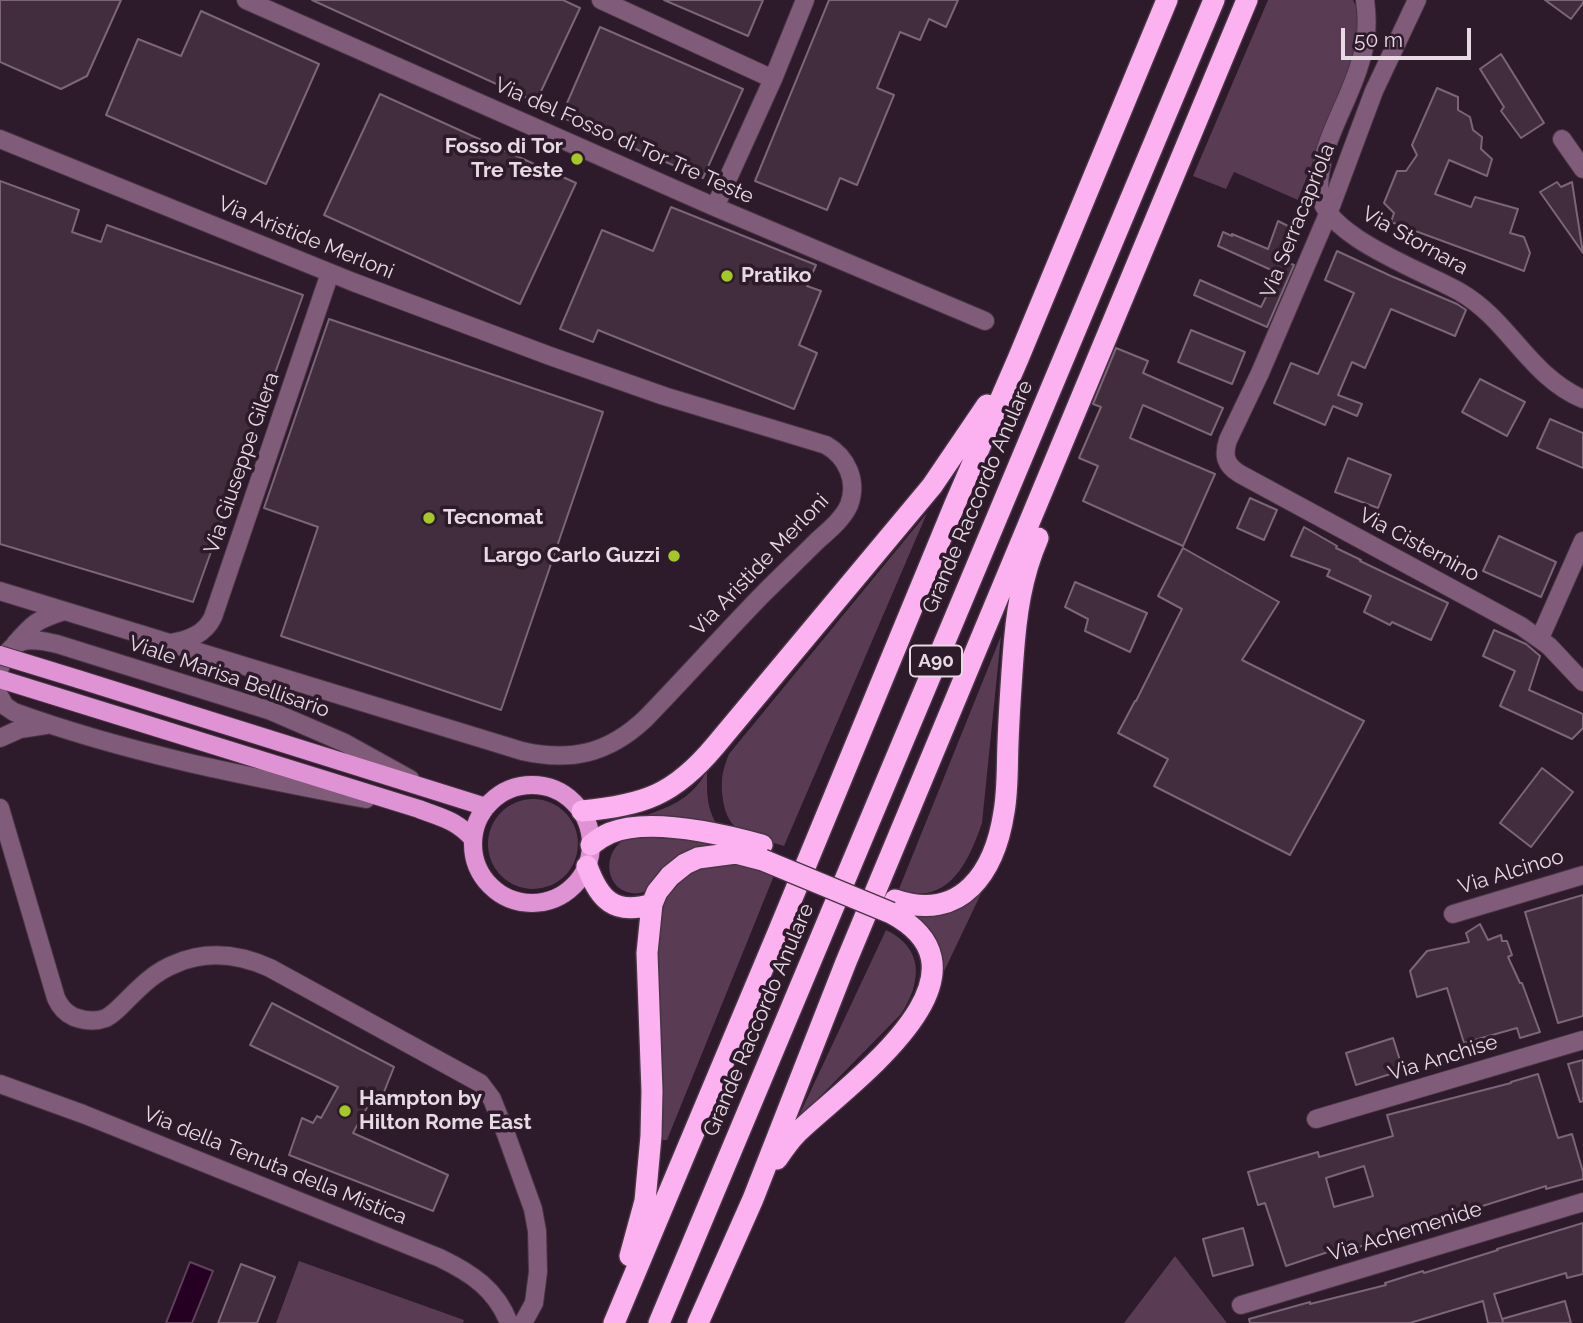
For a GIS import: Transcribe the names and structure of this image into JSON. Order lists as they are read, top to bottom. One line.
{"streets":{"highway":["Grande Raccordo Anulare","A90"],"main road":["Viale Marisa Bellisario"],"street":["Via del Fosso di Tor Tre Teste","Via Serracapriola","Via Aristide Merloni","Via Stornara","Via Giuseppe Gilera","Via Cisternino","Via Alcinoo","Via Anchise","Via della Tenuta della Mistica","Via Achemenide"]},"crossings":[["Via Serracapriola","Via Stornara"],["Via Serracapriola","Via Cisternino"],["Via Aristide Merloni","Via Giuseppe Gilera"]],"places":["Fosso di Tor Tre Teste","Pratiko","Tecnomat","Largo Carlo Guzzi","Hampton by Hilton Rome East"],"scale_bar":"50 m"}
